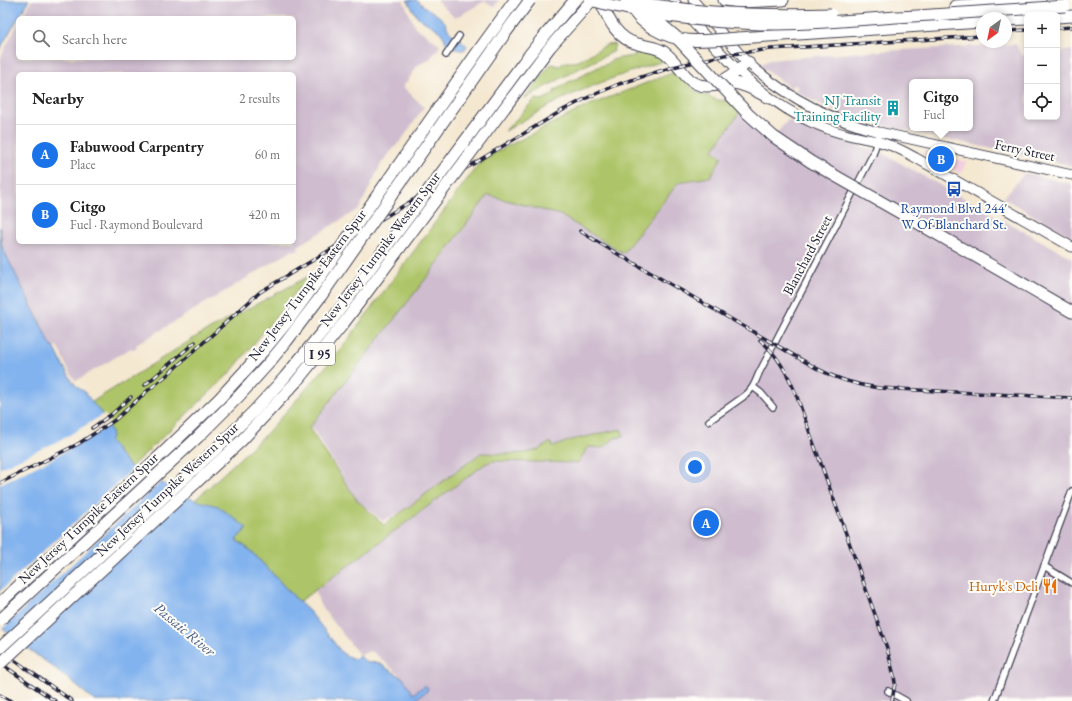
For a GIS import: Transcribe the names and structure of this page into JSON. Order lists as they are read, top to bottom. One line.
{"streets":{"highway":["New Jersey Turnpike Western Spur","New Jersey Turnpike Eastern Spur","I 95"],"main road":["Ferry Street"],"street":["Blanchard Street"]},"crossings":[["Ferry Street","Blanchard Street"]],"water":["Passaic River"],"places":{"building":["NJ Transit Training Facility"],"bus stop":["Raymond Blvd 244' W Of Blanchard St."],"restaurant":["Huryk's Deli"]},"north":"bottom left","page":{"map_buttons":["+","−"],"search":"Search here","heading":["Nearby","2 results"],"popup":["Citgo","Fuel"],"list":[{"mark":"A","name":"Fabuwood Carpentry","note":"Place","value":"60 m"},{"mark":"B","name":"Citgo","note":"Fuel · Raymond Boulevard","value":"420 m"}],"pins":["B","A"]}}
